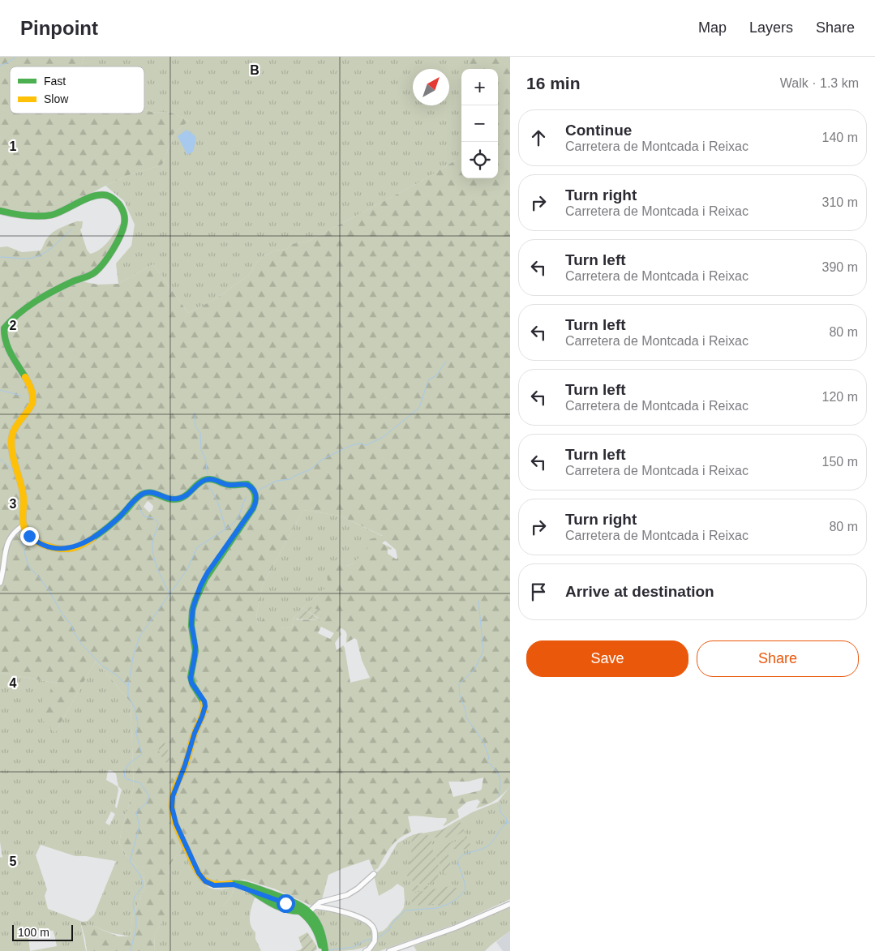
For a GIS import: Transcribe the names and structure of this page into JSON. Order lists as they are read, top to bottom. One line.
{"legend":["Fast","Slow"],"scale_bar":"100 m","north":"top right","page":{"header":"Pinpoint","nav":["Map","Layers","Share"],"heading":["16 min","Walk · 1.3 km"],"map_buttons":["+","−"],"list":[["Continue","Carretera de Montcada i Reixac","140 m"],["Turn right","Carretera de Montcada i Reixac","310 m"],["Turn left","Carretera de Montcada i Reixac","390 m"],["Turn left","Carretera de Montcada i Reixac","80 m"],["Turn left","Carretera de Montcada i Reixac","120 m"],["Turn left","Carretera de Montcada i Reixac","150 m"],["Turn right","Carretera de Montcada i Reixac","80 m"],"Arrive at destination"],"buttons":["Save","Share"],"scale":"100 m"},"grid":{"columns":["B"],"rows":["1","2","3","4","5"]}}
